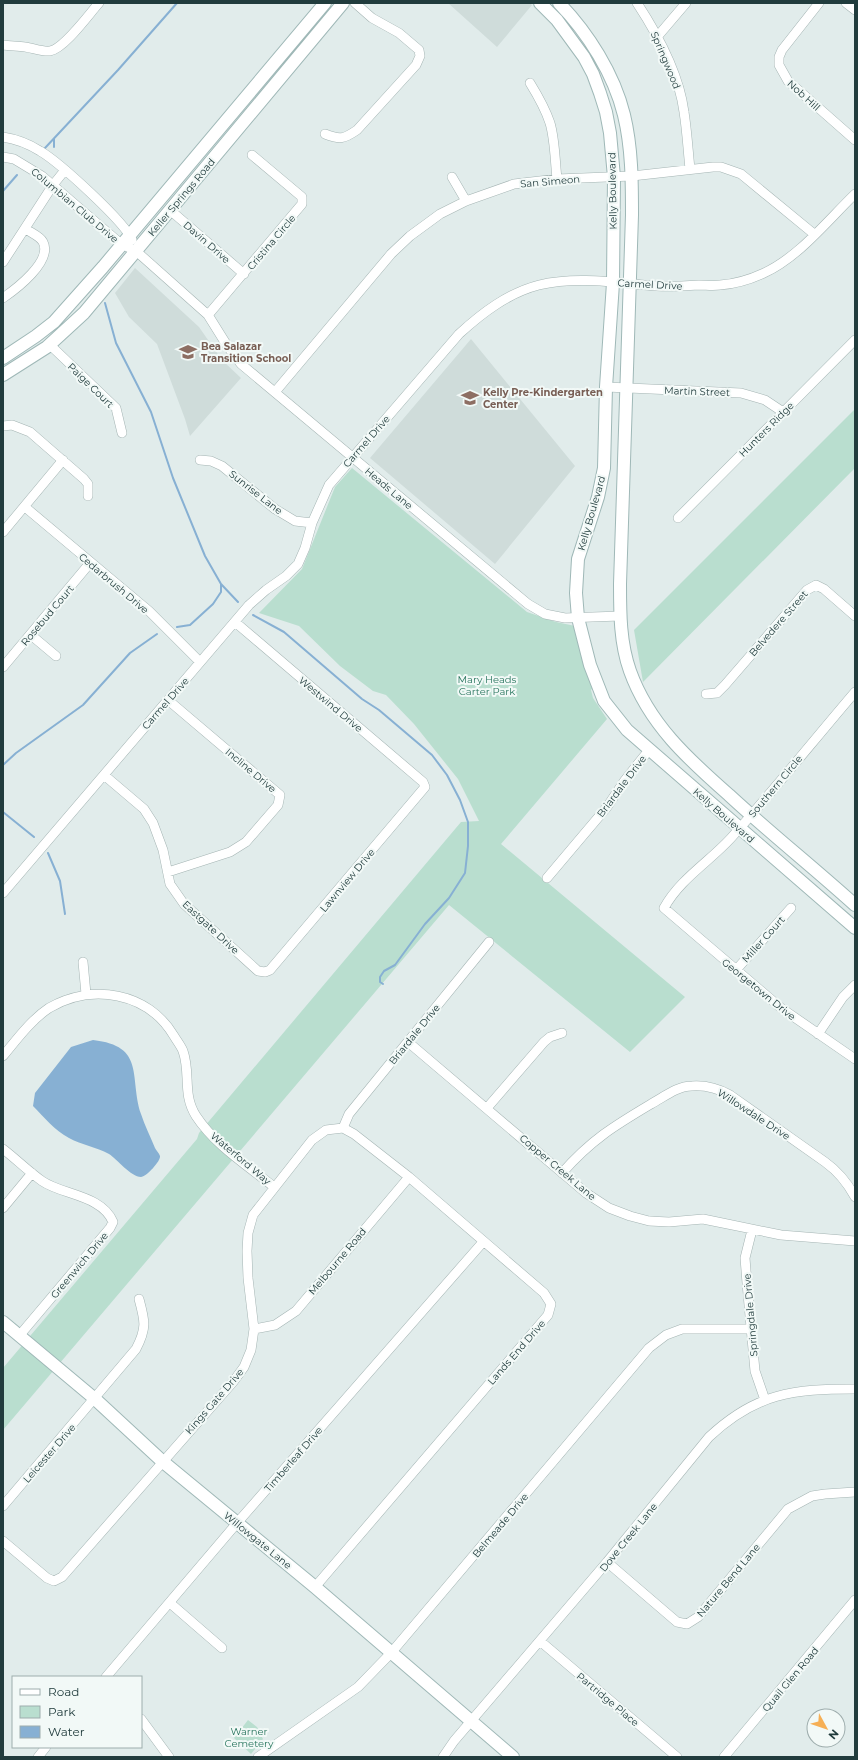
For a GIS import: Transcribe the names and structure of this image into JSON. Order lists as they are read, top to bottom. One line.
{"streets":{"main road":["Kelly Boulevard","Keller Springs Road","Willowgate Lane"],"street":["Springwood","Nob Hill","San Simeon","Columbian Club Drive","Davin Drive","Cristina Circle","Carmel Drive","Paige Court","Martin Street","Hunters Ridge","Heads Lane","Sunrise Lane","Cedarbrush Drive","Rosebud Court","Belvedere Street","Westwind Drive","Incline Drive","Briardale Drive","Southern Circle","Lawnview Drive","Eastgate Drive","Miller Court","Georgetown Drive","Willowdale Drive","Waterford Way","Copper Creek Lane","Melbourne Road","Greenwich Drive","Springdale Drive","Lands End Drive","Kings Gate Drive","Leicester Drive","Timberleaf Drive","Belmeade Drive","Dove Creek Lane","Nature Bend Lane","Quail Glen Road","Partridge Place"]},"crossings":[["Springwood","San Simeon"],["San Simeon","Kelly Boulevard"],["San Simeon","Carmel Drive"],["San Simeon","Heads Lane"],["Kelly Boulevard","Carmel Drive"],["Kelly Boulevard","Martin Street"],["Kelly Boulevard","Heads Lane"],["Kelly Boulevard","Briardale Drive"],["Kelly Boulevard","Southern Circle"],["Keller Springs Road","Columbian Club Drive"],["Keller Springs Road","Davin Drive"],["Keller Springs Road","Paige Court"],["Keller Springs Road","Heads Lane"],["Columbian Club Drive","Heads Lane"],["Davin Drive","Cristina Circle"],["Cristina Circle","Heads Lane"],["Carmel Drive","Heads Lane"],["Carmel Drive","Sunrise Lane"],["Carmel Drive","Cedarbrush Drive"],["Carmel Drive","Westwind Drive"],["Carmel Drive","Incline Drive"],["Carmel Drive","Eastgate Drive"],["Martin Street","Hunters Ridge"],["Cedarbrush Drive","Rosebud Court"],["Westwind Drive","Lawnview Drive"],["Incline Drive","Eastgate Drive"],["Briardale Drive","Copper Creek Lane"],["Briardale Drive","Lands End Drive"],["Briardale Drive","Kings Gate Drive"],["Southern Circle","Georgetown Drive"],["Lawnview Drive","Eastgate Drive"],["Miller Court","Georgetown Drive"],["Willowdale Drive","Copper Creek Lane"],["Waterford Way","Kings Gate Drive"],["Copper Creek Lane","Springdale Drive"],["Melbourne Road","Lands End Drive"],["Melbourne Road","Kings Gate Drive"],["Greenwich Drive","Willowgate Lane"],["Springdale Drive","Belmeade Drive"],["Springdale Drive","Dove Creek Lane"],["Lands End Drive","Kings Gate Drive"],["Lands End Drive","Timberleaf Drive"],["Lands End Drive","Willowgate Lane"],["Kings Gate Drive","Willowgate Lane"],["Leicester Drive","Willowgate Lane"],["Timberleaf Drive","Willowgate Lane"],["Belmeade Drive","Willowgate Lane"],["Dove Creek Lane","Willowgate Lane"],["Dove Creek Lane","Nature Bend Lane"],["Dove Creek Lane","Partridge Place"]],"parks":["Mary Heads Carter Park","Warner Cemetery"],"places":{"school or university":["Bea Salazar Transition School","Kelly Pre-Kindergarten Center"]},"legend":["Road","Park","Water"],"north":"bottom right"}
